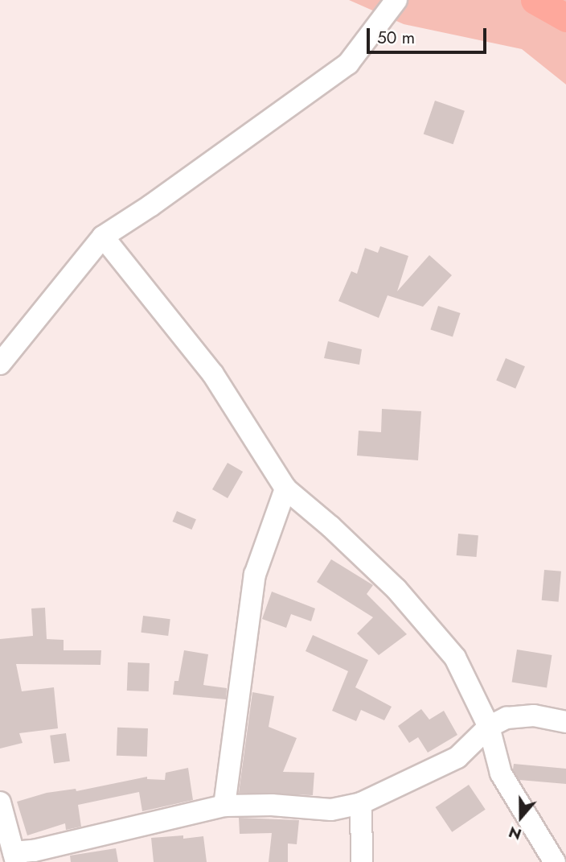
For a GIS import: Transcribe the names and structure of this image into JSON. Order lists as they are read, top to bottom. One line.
{"scale_bar":"50 m","north":"bottom"}
